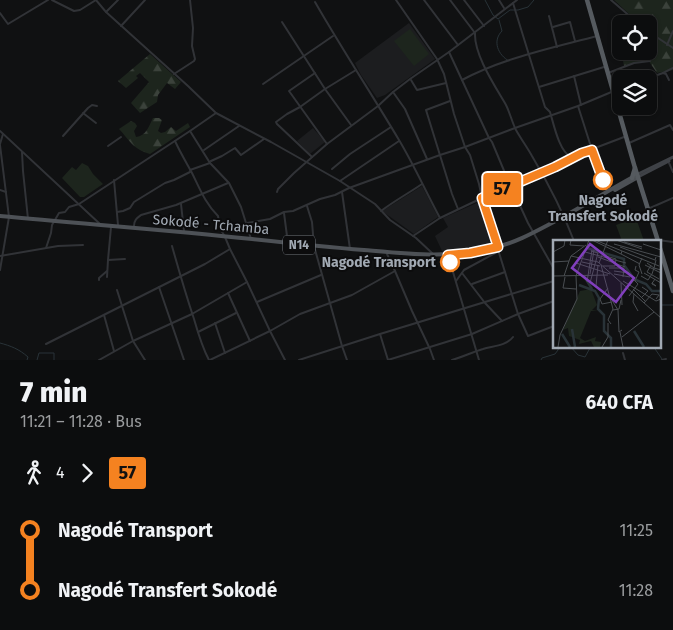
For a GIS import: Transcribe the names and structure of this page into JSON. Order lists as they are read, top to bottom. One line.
{"streets":{"main road":["Sokodé - Tchamba","N14"]},"places":["Nagodé Transfert Sokodé","Nagodé Transport"],"lines":["bus line 57"],"page":{"on_map":"57","heading":["7 min","11:21 – 11:28 · Bus","640 CFA"],"legs":["4","57"],"list":[{"name":"Nagodé Transport","value":"11:25"},{"name":"Nagodé Transfert Sokodé","value":"11:28"}]}}
